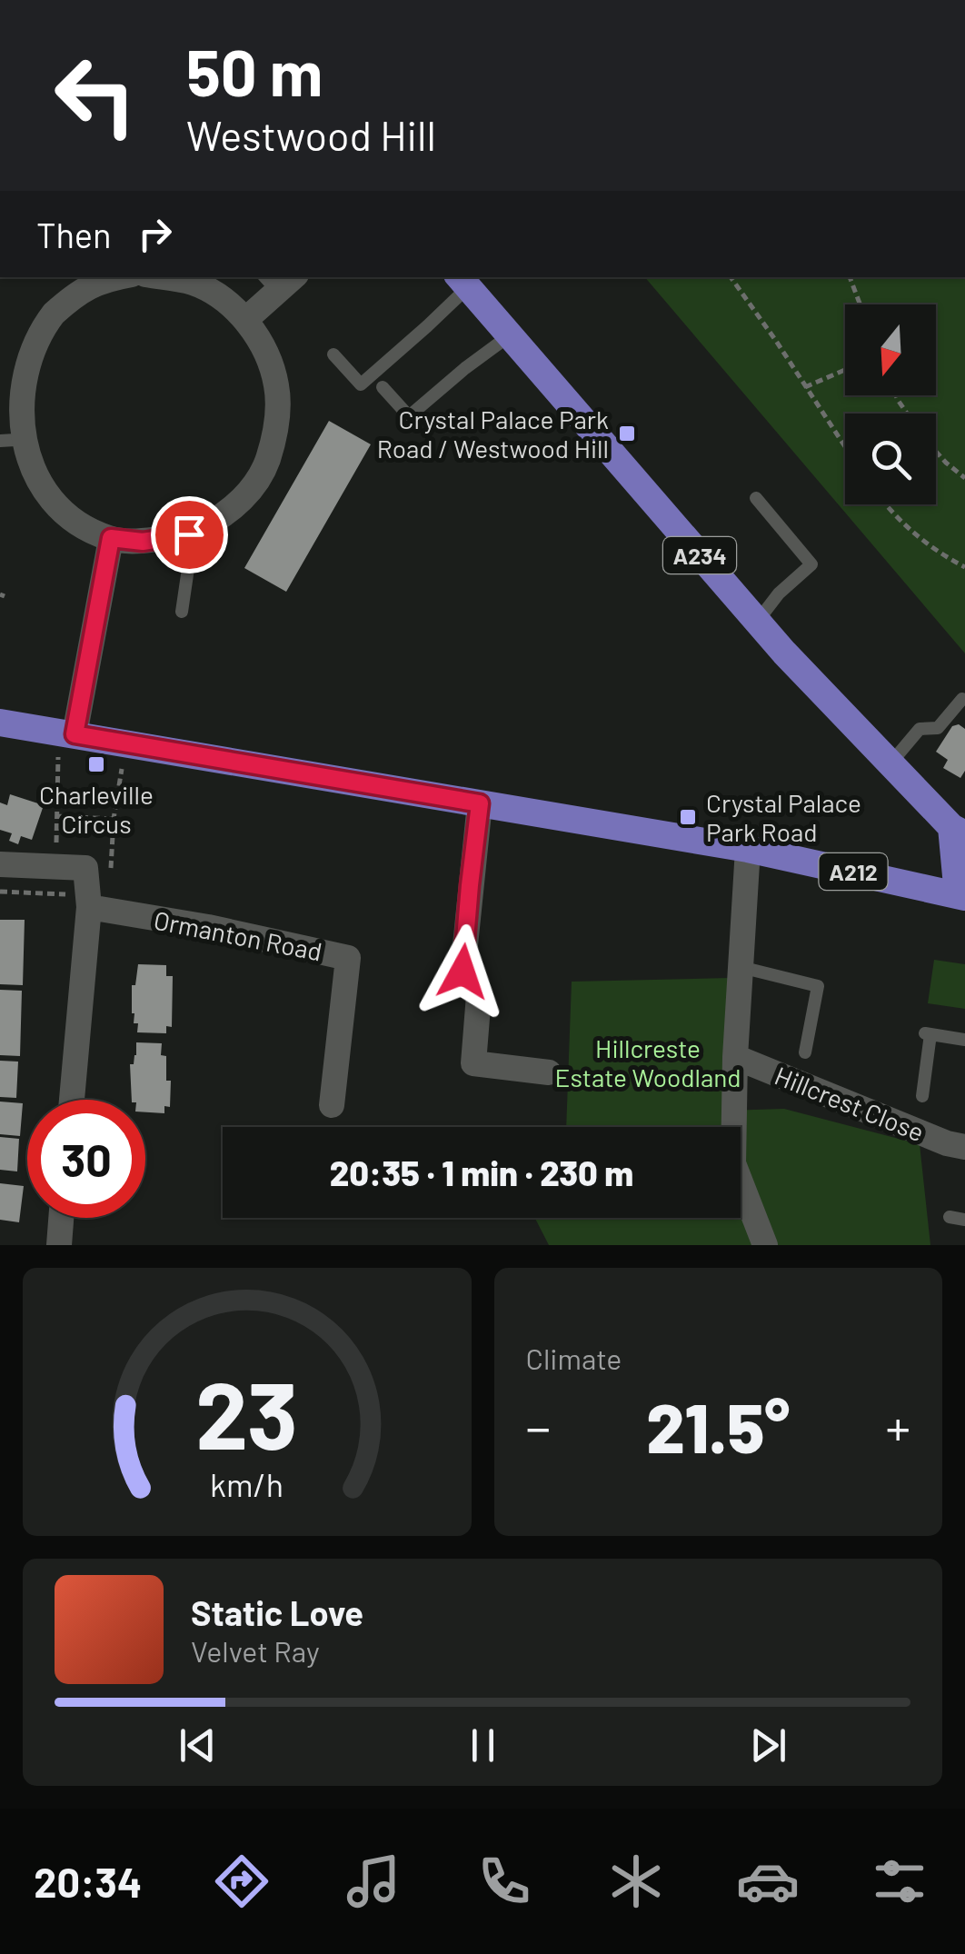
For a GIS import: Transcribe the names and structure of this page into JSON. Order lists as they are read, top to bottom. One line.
{"streets":{"main road":["A234","A212"],"street":["Ormanton Road","Hillcrest Close"]},"crossings":[["A234","A212"]],"parks":["Hillcreste Estate Woodland"],"places":{"transit":["Crystal Palace Park Road / Westwood Hill","Charleville Circus","Crystal Palace Park Road"]},"north":"bottom","page":{"turn":["50 m","Westwood Hill"],"then":"Then","limit":"30","trip":"20:35 · 1 min · 230 m","tile":"Climate","heat":["−","21.5°","+"],"song":["Static Love","Velvet Ray"],"tabs":"20:34","gauge":["23","km/h"]}}
